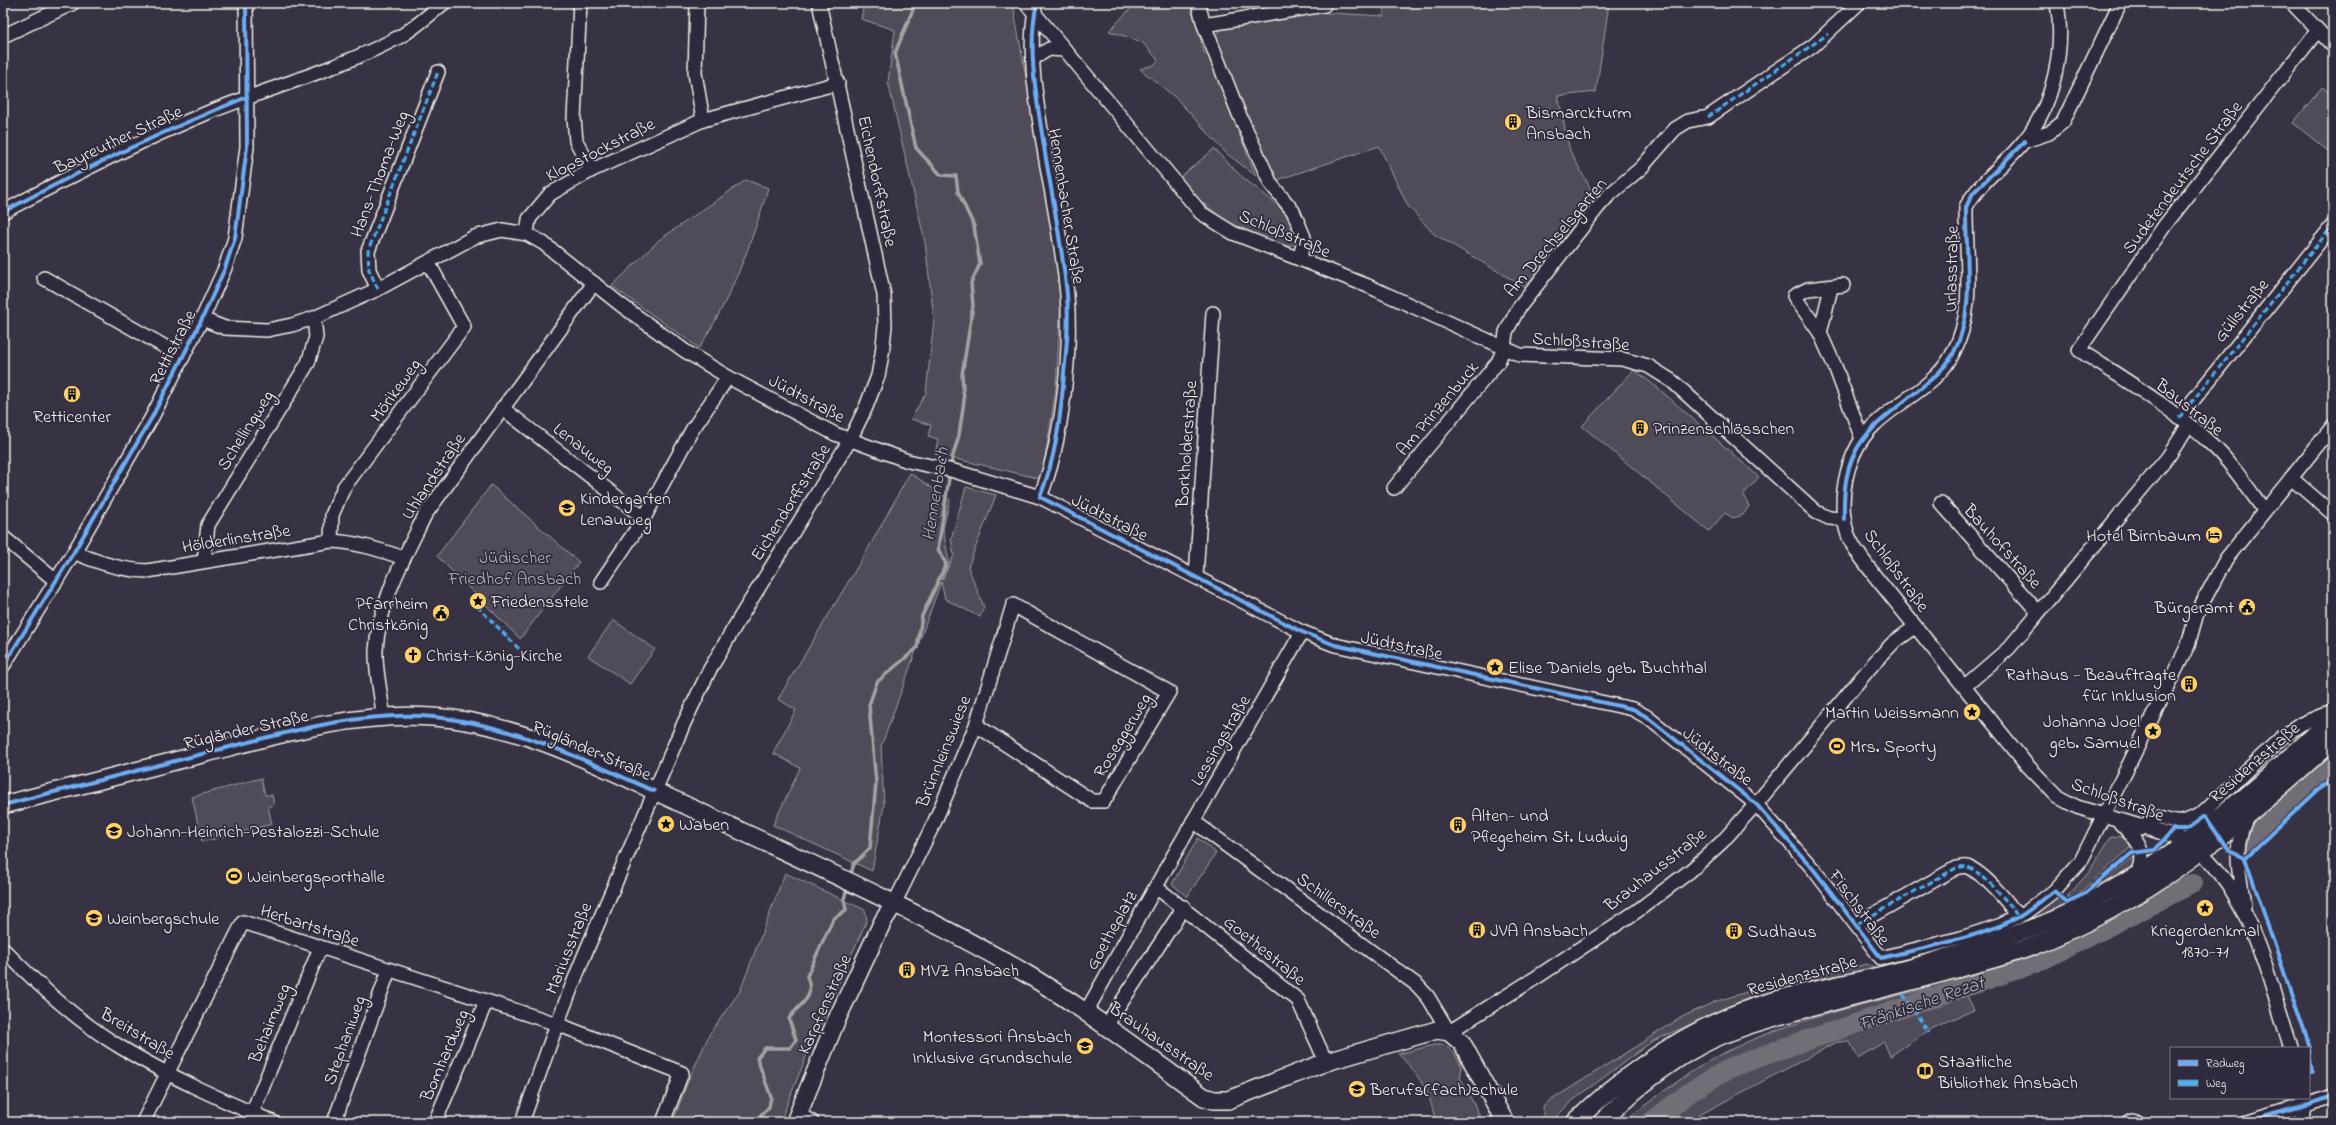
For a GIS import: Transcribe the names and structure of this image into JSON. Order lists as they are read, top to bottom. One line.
{"streets":{"main road":["Rügländer Straße","Residenzstraße","Brauhausstraße","Karpfenstraße"],"street":["Bayreuther Straße","Klopstockstraße","Hans-Thoma-Weg","Sudetendeutsche Straße","Eichendorffstraße","Hennenbacher Straße","Schloßstraße","Am Drechselsgarten","Urlasstraße","Güllstraße","Rettistraße","Mörikeweg","Jüdtstraße","Baustraße","Am Prinzenbuck","Schellingweg","Borkholderstraße","Lenauweg","Uhlandstraße","Hölderlinstraße","Bauhofstraße","Roseggerweg","Lessingstraße","Brünnleinswiese","Schillerstraße","Fischstraße","Herbartstraße","Goetheplatz","Mariusstraße","Goethestraße","Behaimweg","Breitstraße","Stephaniweg","Bomhardweg"]},"crossings":[["Bayreuther Straße","Rettistraße"],["Klopstockstraße","Eichendorffstraße"],["Klopstockstraße","Jüdtstraße"],["Sudetendeutsche Straße","Baustraße"],["Eichendorffstraße","Jüdtstraße"],["Eichendorffstraße","Rügländer Straße"],["Eichendorffstraße","Mariusstraße"],["Hennenbacher Straße","Schloßstraße"],["Hennenbacher Straße","Jüdtstraße"],["Schloßstraße","Am Drechselsgarten"],["Schloßstraße","Urlasstraße"],["Schloßstraße","Am Prinzenbuck"],["Schloßstraße","Bauhofstraße"],["Schloßstraße","Residenzstraße"],["Schloßstraße","Brauhausstraße"],["Schloßstraße","Fischstraße"],["Am Drechselsgarten","Am Prinzenbuck"],["Güllstraße","Baustraße"],["Güllstraße","Bauhofstraße"],["Rettistraße","Hölderlinstraße"],["Mörikeweg","Hölderlinstraße"],["Jüdtstraße","Borkholderstraße"],["Jüdtstraße","Uhlandstraße"],["Jüdtstraße","Lessingstraße"],["Jüdtstraße","Brauhausstraße"],["Jüdtstraße","Fischstraße"],["Baustraße","Bauhofstraße"],["Baustraße","Fischstraße"],["Schellingweg","Hölderlinstraße"],["Lenauweg","Uhlandstraße"],["Uhlandstraße","Hölderlinstraße"],["Uhlandstraße","Rügländer Straße"],["Rügländer Straße","Brünnleinswiese"],["Rügländer Straße","Brauhausstraße"],["Rügländer Straße","Mariusstraße"],["Rügländer Straße","Karpfenstraße"],["Roseggerweg","Brünnleinswiese"],["Lessingstraße","Schillerstraße"],["Lessingstraße","Goetheplatz"],["Brünnleinswiese","Brauhausstraße"],["Brünnleinswiese","Karpfenstraße"],["Brauhausstraße","Schillerstraße"],["Brauhausstraße","Fischstraße"],["Brauhausstraße","Goetheplatz"],["Brauhausstraße","Goethestraße"],["Brauhausstraße","Karpfenstraße"],["Herbartstraße","Mariusstraße"],["Herbartstraße","Behaimweg"],["Herbartstraße","Breitstraße"],["Herbartstraße","Stephaniweg"],["Herbartstraße","Bomhardweg"],["Goetheplatz","Goethestraße"],["Behaimweg","Breitstraße"]],"water":["Hennenbach","Fränkische Rezat"],"parks":["Jüdischer Friedhof Ansbach"],"places":{"building":["Bismarckturm Ansbach","Retticenter","Prinzenschlösschen","Rathaus - Beauftragte für Inklusion","Alten- und Pflegeheim St. Ludwig","JVA Ansbach","Sudhaus","MVZ Ansbach"],"school or university":["Kindergarten Lenauweg","Johann-Heinrich-Pestalozzi-Schule","Weinbergschule","Montessori Ansbach Inklusive Grundschule","Berufs(fach)schule"],"hotel":["Hotel Birnbaum"],"place":["Friedensstele","Elise Daniels geb. Buchthal","Martin Weissmann","Johanna Joel geb. Samuel","Waben","Kriegerdenkmal 1870-71"],"public building":["Bürgeramt","Pfarrheim Christkönig"],"church":["Christ-König-Kirche"],"sports":["Mrs. Sporty","Weinbergsporthalle"],"library":["Staatliche Bibliothek Ansbach"]},"legend":["Radweg","Weg"]}
